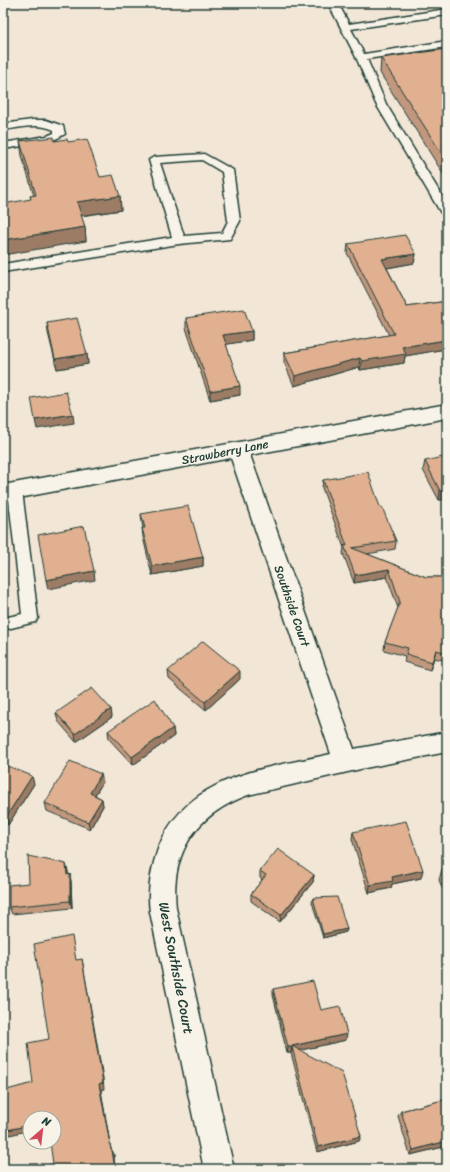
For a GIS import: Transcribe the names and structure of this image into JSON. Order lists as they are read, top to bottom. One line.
{"streets":{"street":["Strawberry Lane","Southside Court","West Southside Court"]},"crossings":[["Strawberry Lane","Southside Court"],["Southside Court","West Southside Court"]],"north":"top right"}
